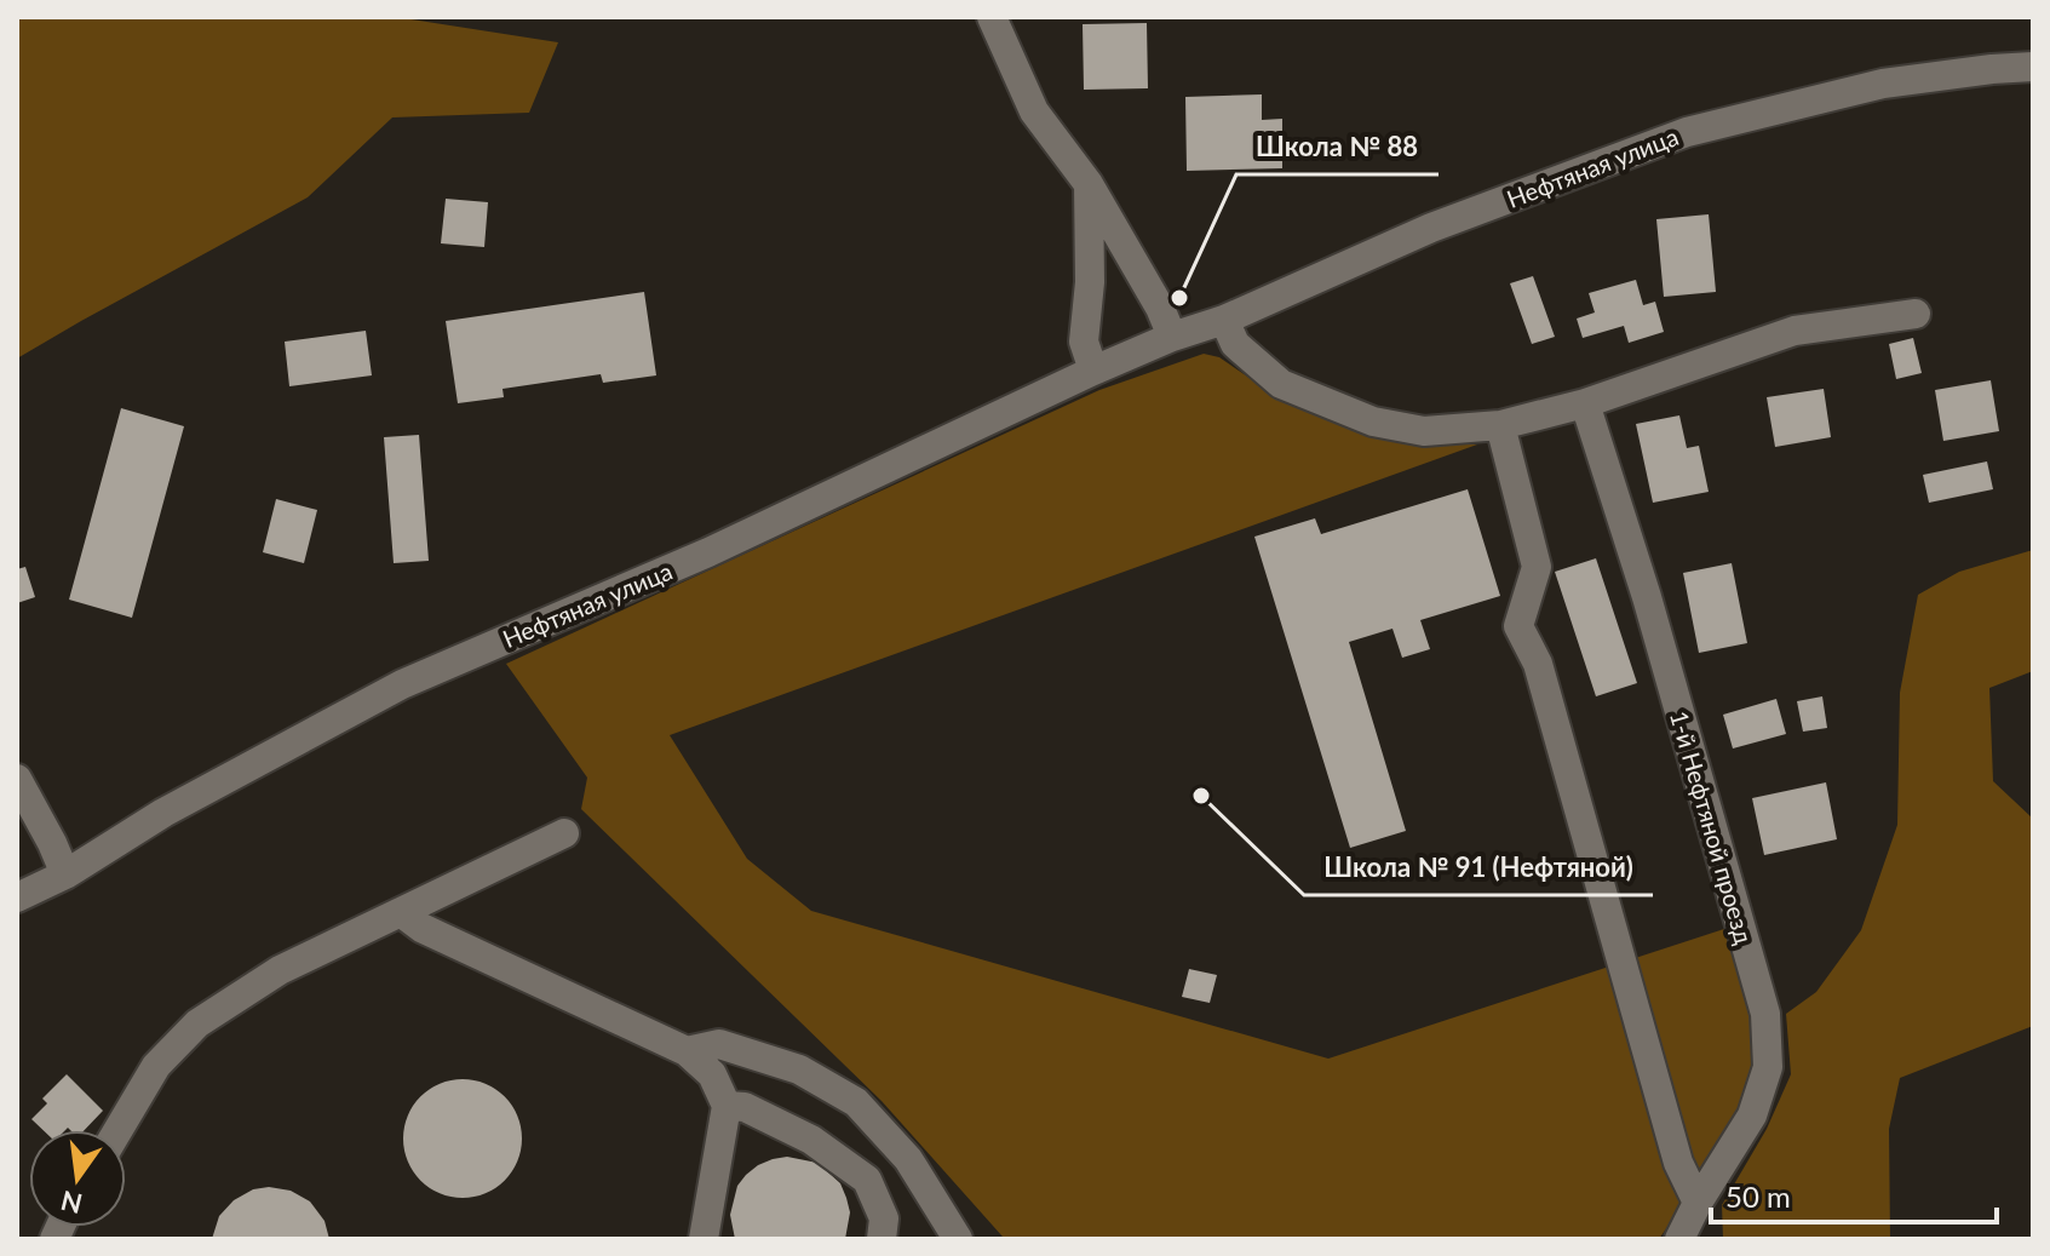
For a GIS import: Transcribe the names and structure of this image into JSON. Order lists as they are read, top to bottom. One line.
{"streets":{"street":["Нефтяная улица","1-й Нефтяной проезд"]},"places":["Школа № 88","Школа № 91 (Нефтяной)"],"scale_bar":"50 m","north":"bottom"}
